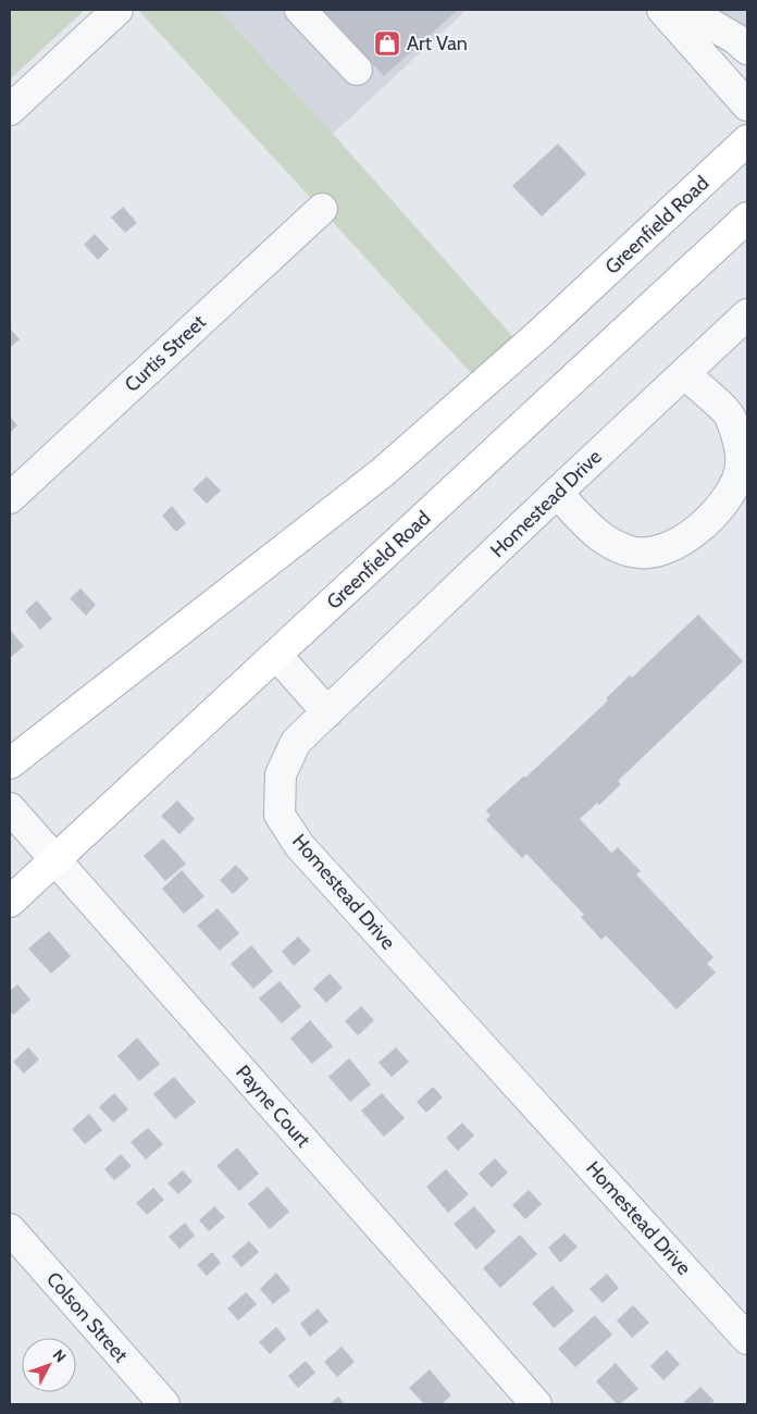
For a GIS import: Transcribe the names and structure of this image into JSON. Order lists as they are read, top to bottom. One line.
{"streets":{"main road":["Greenfield Road"],"street":["Curtis Street","Homestead Drive","Payne Court","Colson Street"]},"crossings":[["Greenfield Road","Payne Court"]],"places":{"shop":["Art Van"]},"north":"top right"}
